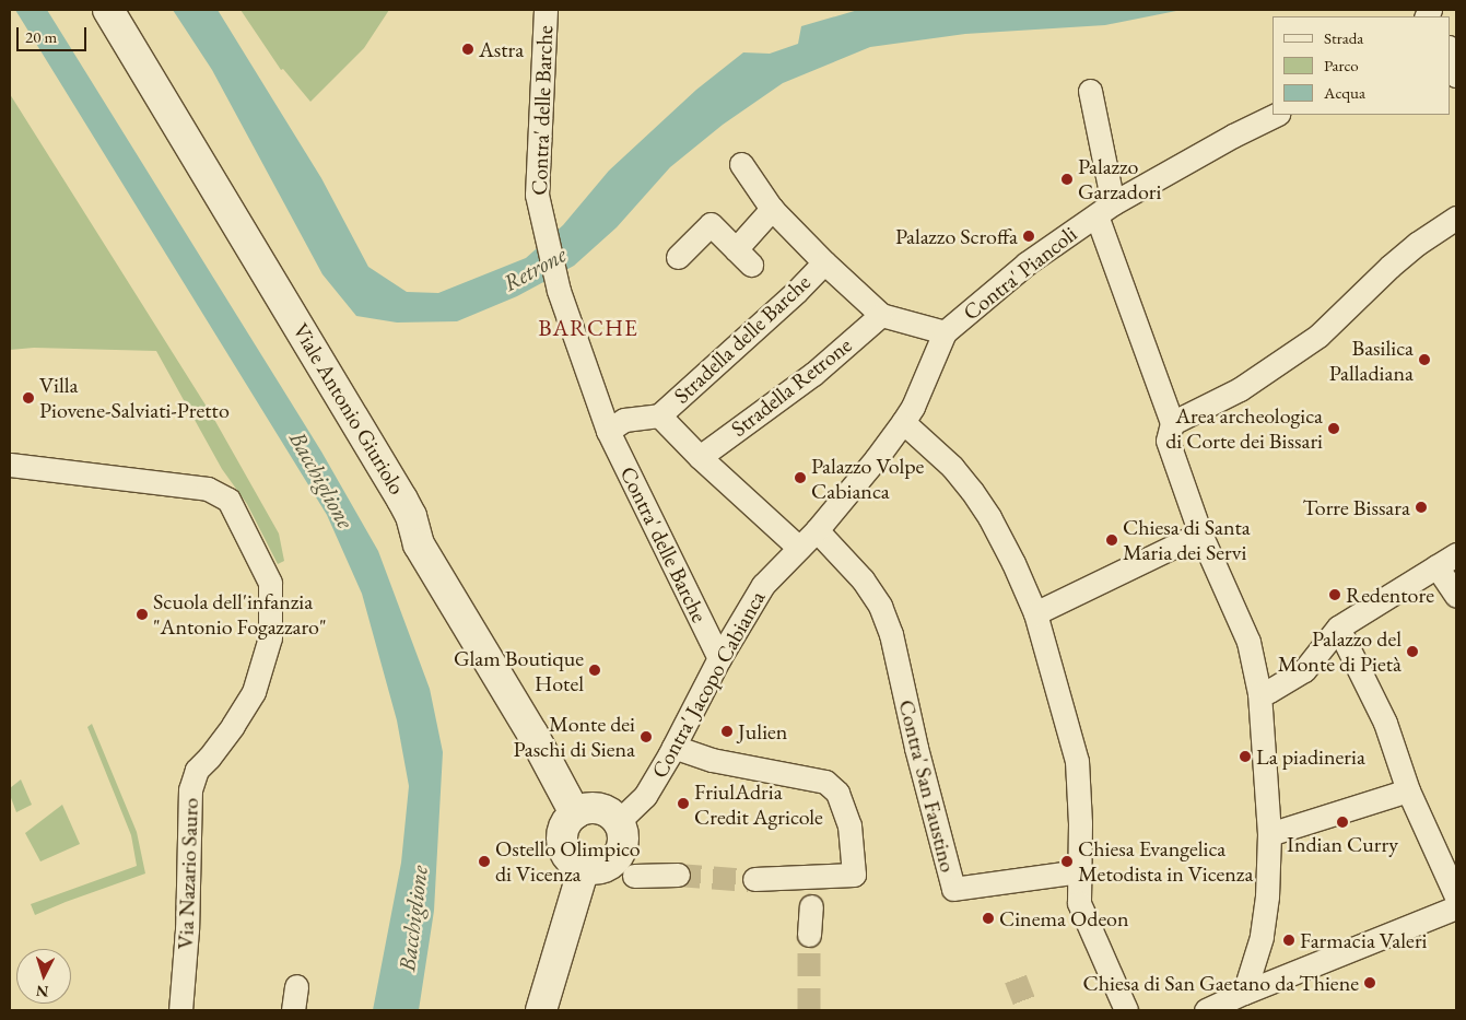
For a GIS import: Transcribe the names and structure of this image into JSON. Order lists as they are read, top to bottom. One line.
{"streets":{"street":["Contra' delle Barche","Contra' Piancoli","Stradella delle Barche","Stradella Retrone","Viale Antonio Giuriolo","Contra' Jacopo Cabianca","Contra' San Faustino","Via Nazario Sauro"]},"crossings":[["Contra' delle Barche","Contra' Jacopo Cabianca"],["Contra' Piancoli","Contra' Jacopo Cabianca"],["Viale Antonio Giuriolo","Contra' Jacopo Cabianca"],["Contra' Jacopo Cabianca","Contra' San Faustino"]],"districts":["BARCHE"],"water":["Retrone","Bacchiglione"],"places":["Astra","Palazzo Garzadori","Palazzo Scroffa","Basilica Palladiana","Villa Piovene-Salviati-Pretto","Area archeologica di Corte dei Bissari","Palazzo Volpe Cabianca","Torre Bissara","Chiesa di Santa Maria dei Servi","Redentore","Scuola dell'infanzia \"Antonio Fogazzaro\"","Palazzo del Monte di Pietà","Glam Boutique Hotel","Julien","Monte dei Paschi di Siena","La piadineria","FriulAdria Credit Agricole","Indian Curry","Ostello Olimpico di Vicenza","Chiesa Evangelica Metodista in Vicenza","Cinema Odeon","Farmacia Valeri","Chiesa di San Gaetano da Thiene"],"legend":["Strada","Parco","Acqua"],"scale_bar":"20 m","north":"bottom"}
